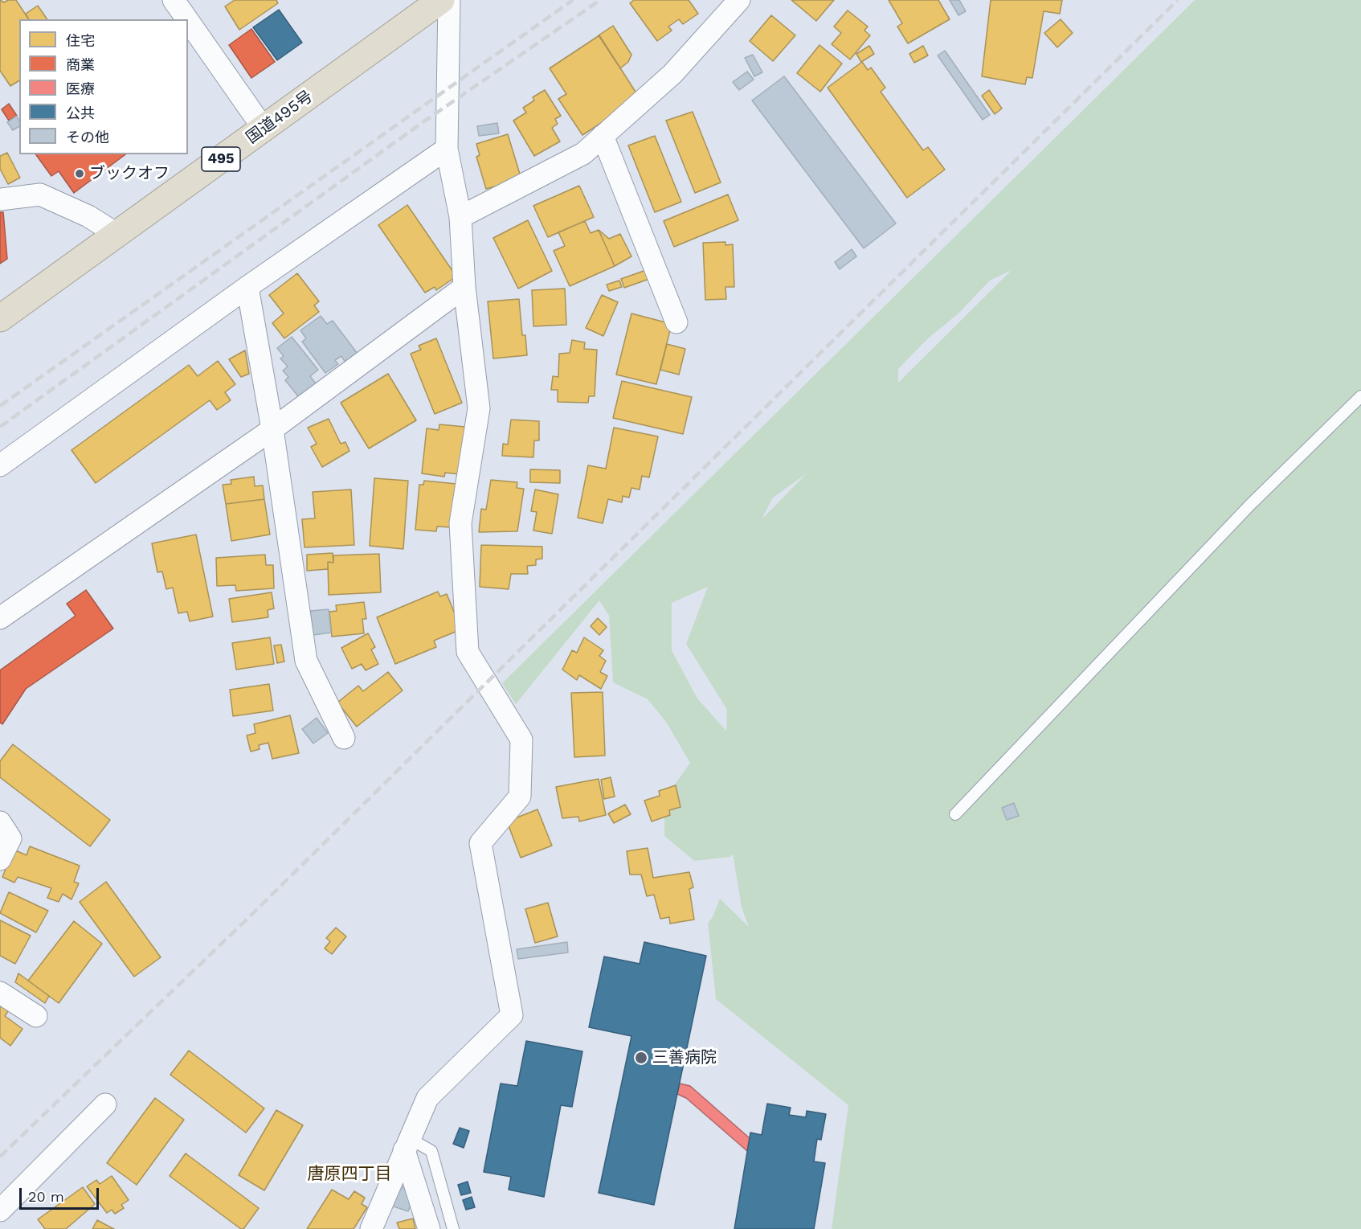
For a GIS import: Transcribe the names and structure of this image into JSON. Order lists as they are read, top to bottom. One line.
{"streets":{"highway":["国道495号","495"]},"districts":["唐原四丁目"],"places":["ブックオフ","三善病院"],"legend":["住宅","商業","医療","公共","その他"],"scale_bar":"20 m"}
